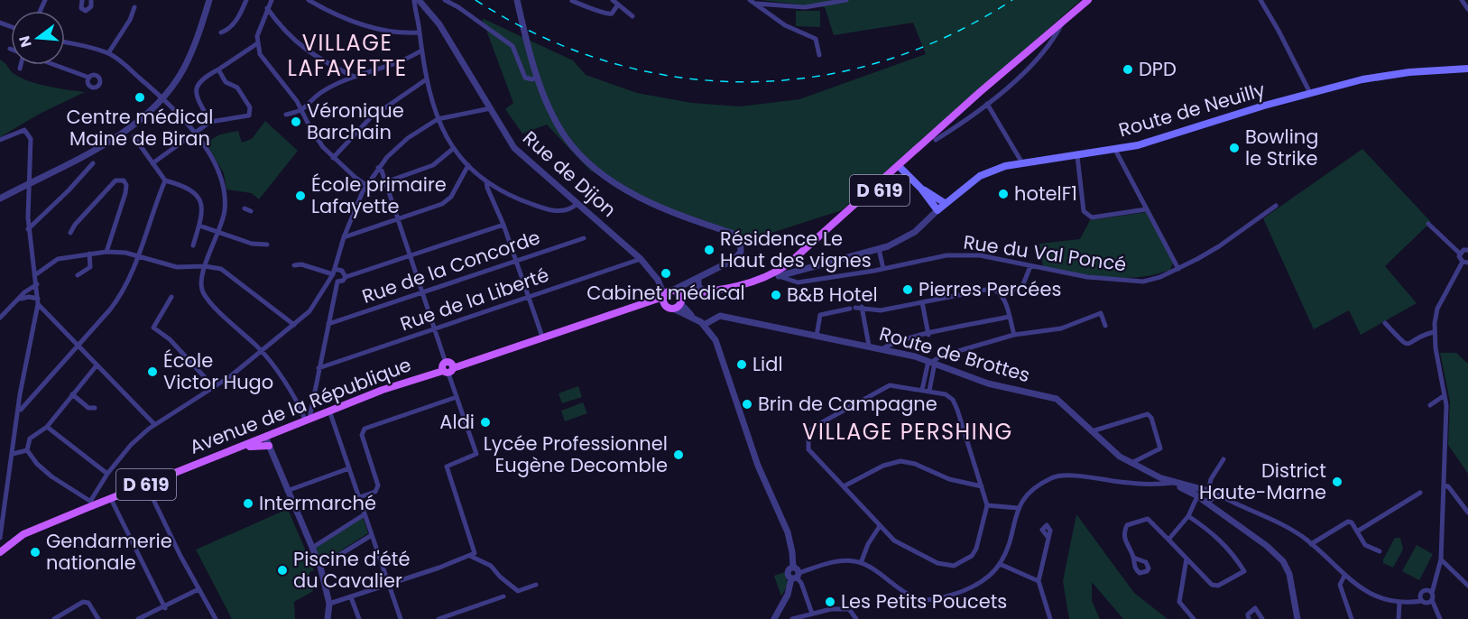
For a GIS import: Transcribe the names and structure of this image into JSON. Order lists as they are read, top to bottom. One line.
{"streets":{"main road":["Route de Neuilly","D 619","Avenue de la République"],"street":["Rue de Dijon","Rue du Val Poncé","Rue de la Concorde","Rue de la Liberté","Route de Brottes"]},"crossings":[["Rue de Dijon","D 619"],["Rue de Dijon","Rue de la Liberté"],["Rue de Dijon","Avenue de la République"],["D 619","Rue du Val Poncé"],["D 619","Avenue de la République"]],"districts":["VILLAGE LAFAYETTE","VILLAGE PERSHING"],"places":["DPD","Centre médical Maine de Biran","Véronique Barchain","Bowling le Strike","hotelF1","École primaire Lafayette","Résidence Le Haut des vignes","Cabinet médical","Pierres Percées","B&B Hotel","Lidl","École Victor Hugo","Brin de Campagne","Aldi","Lycée Professionnel Eugène Decomble","District Haute-Marne","Intermarché","Gendarmerie nationale","Piscine d'été du Cavalier","Les Petits Poucets"],"north":"left"}
